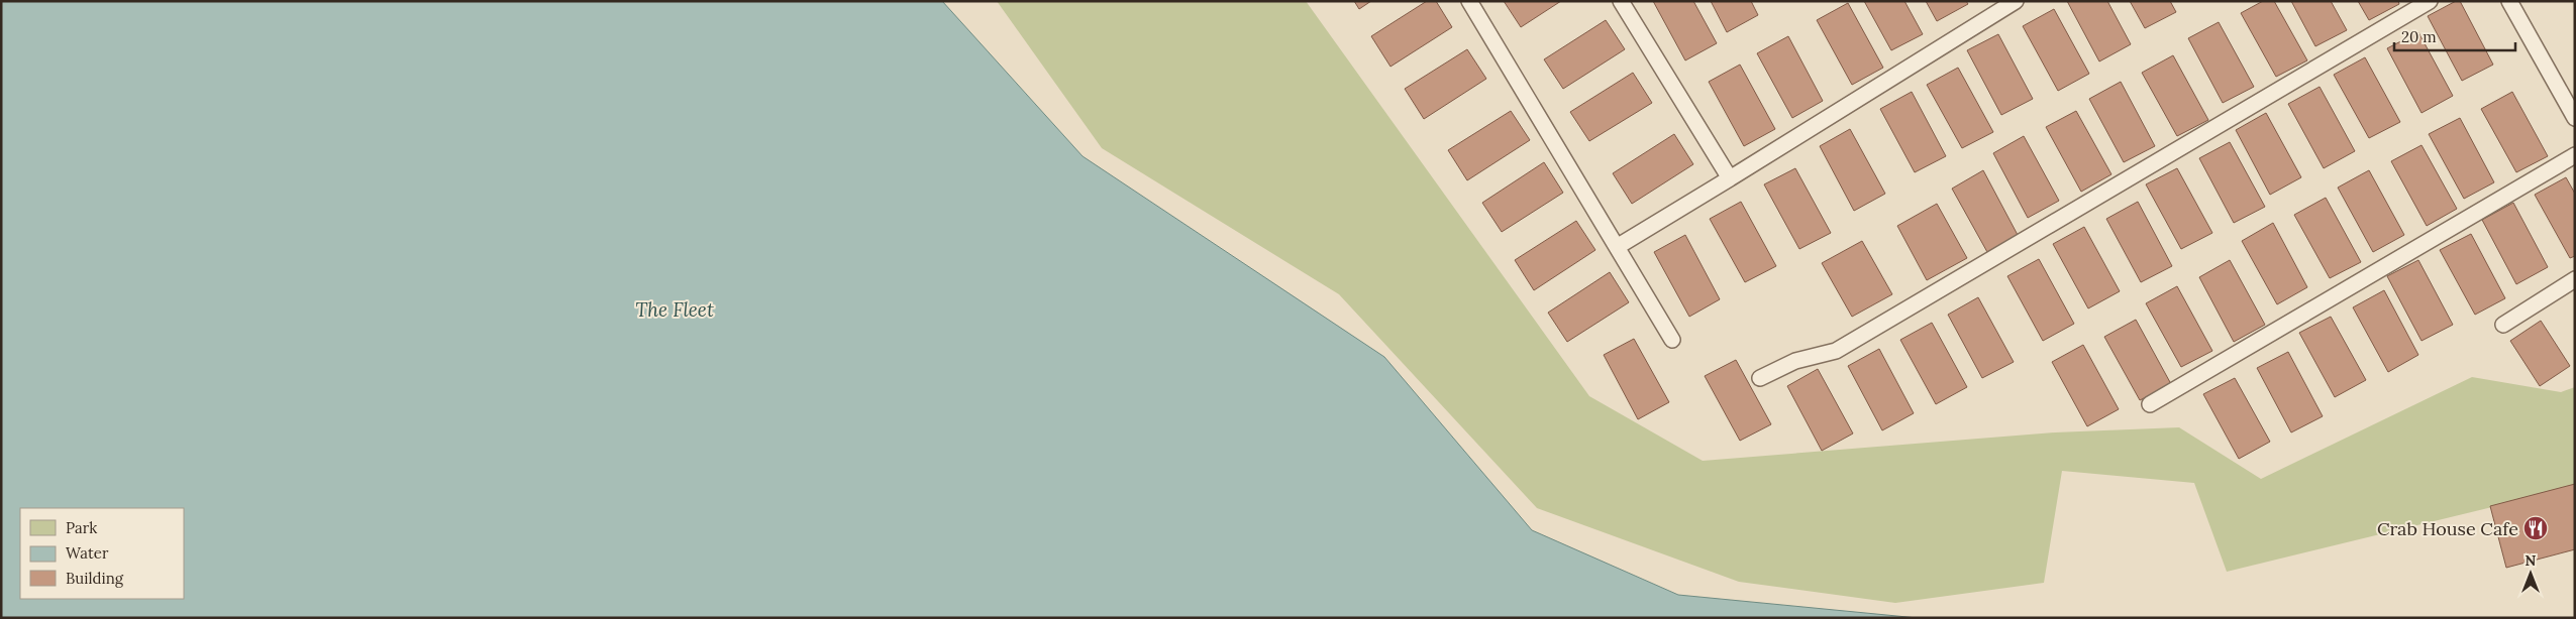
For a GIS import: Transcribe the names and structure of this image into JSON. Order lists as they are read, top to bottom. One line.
{"water":["The Fleet"],"places":{"restaurant":["Crab House Cafe"]},"legend":["Park","Water","Building"],"scale_bar":"20 m","north":"top"}
